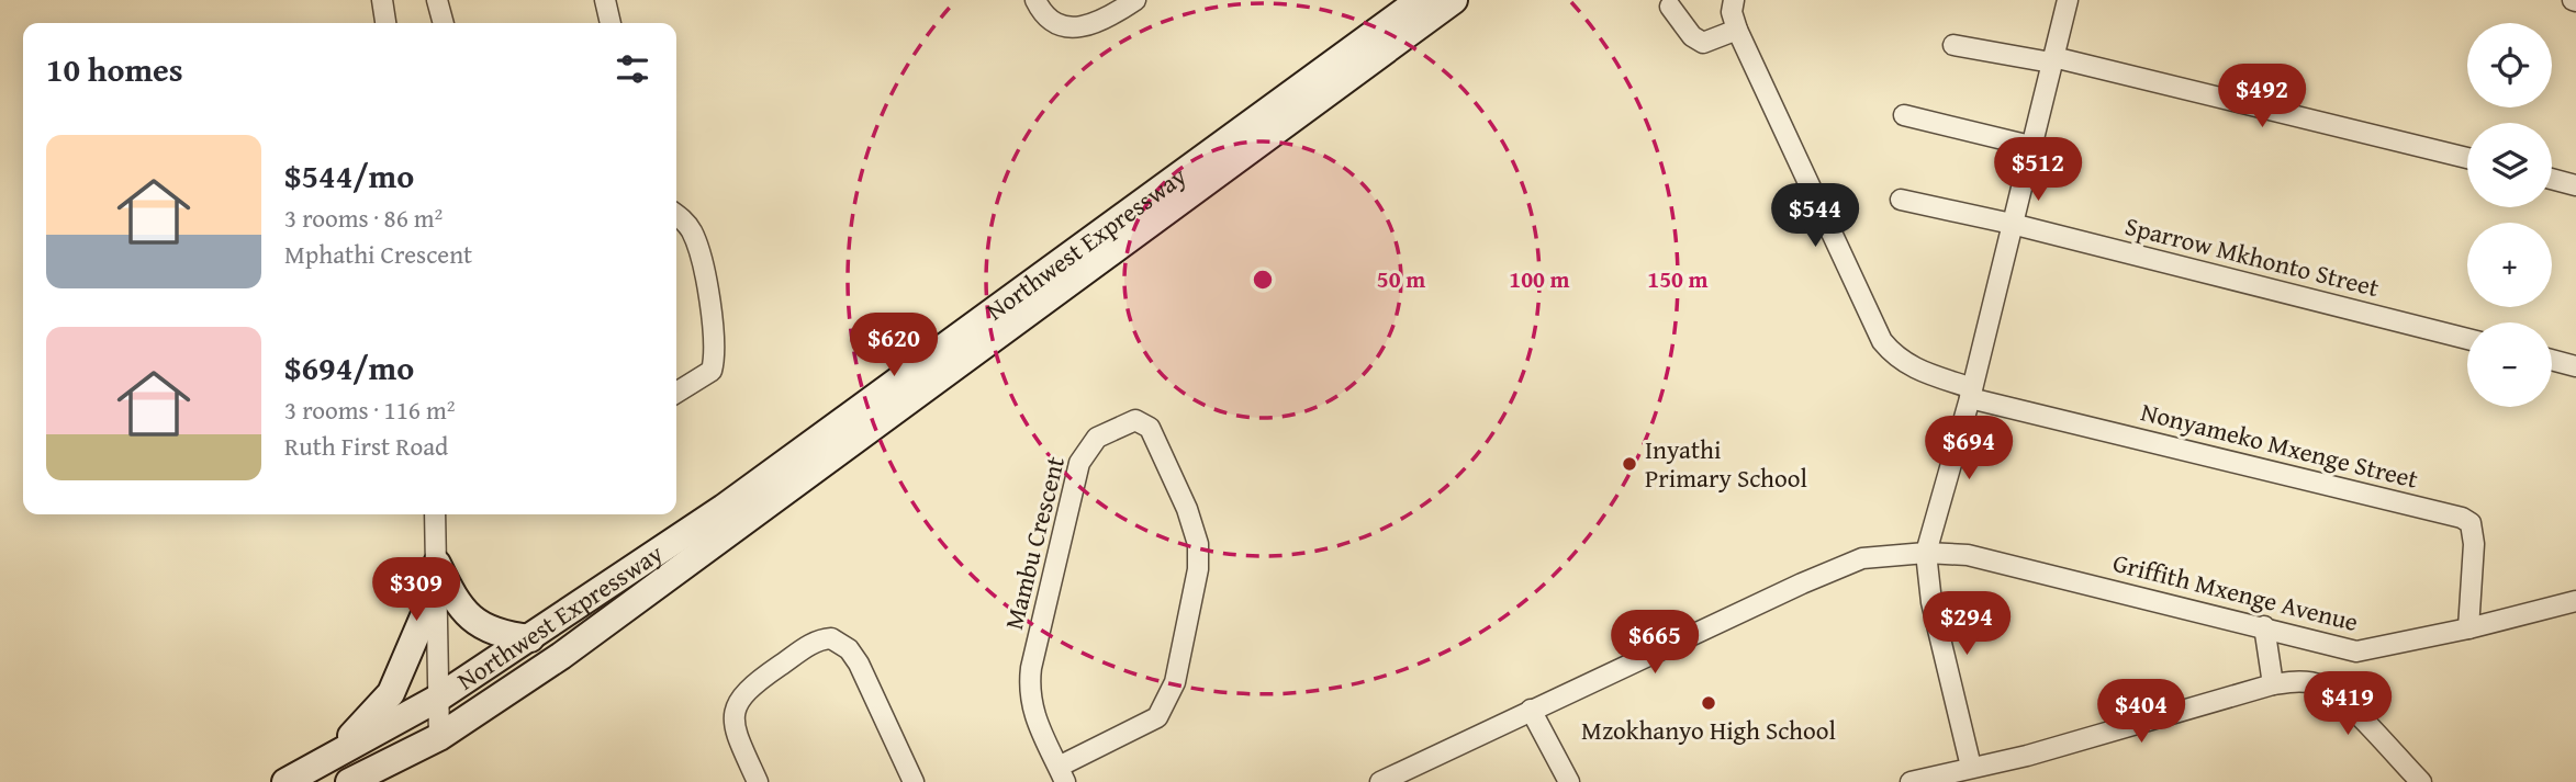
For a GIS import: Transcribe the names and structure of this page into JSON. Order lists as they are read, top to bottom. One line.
{"streets":{"main road":["Northwest Expressway"],"street":["Sparrow Mkhonto Street","Nonyameko Mxenge Street","Mambu Crescent","Griffith Mxenge Avenue"]},"crossings":[["Nonyameko Mxenge Street","Griffith Mxenge Avenue"]],"places":["Inyathi Primary School","Mzokhanyo High School"],"page":{"map_buttons":["+","−"],"heading":"10 homes","price":["$492","$512","$544","$620","$694","$309","$294","$665","$419","$404"],"list":[{"name":"$544/mo","note":"3 rooms · 86 m² · Mphathi Crescent"},{"name":"$694/mo","note":"3 rooms · 116 m² · Ruth First Road"}]},"rings":["50 m","100 m","150 m"]}
